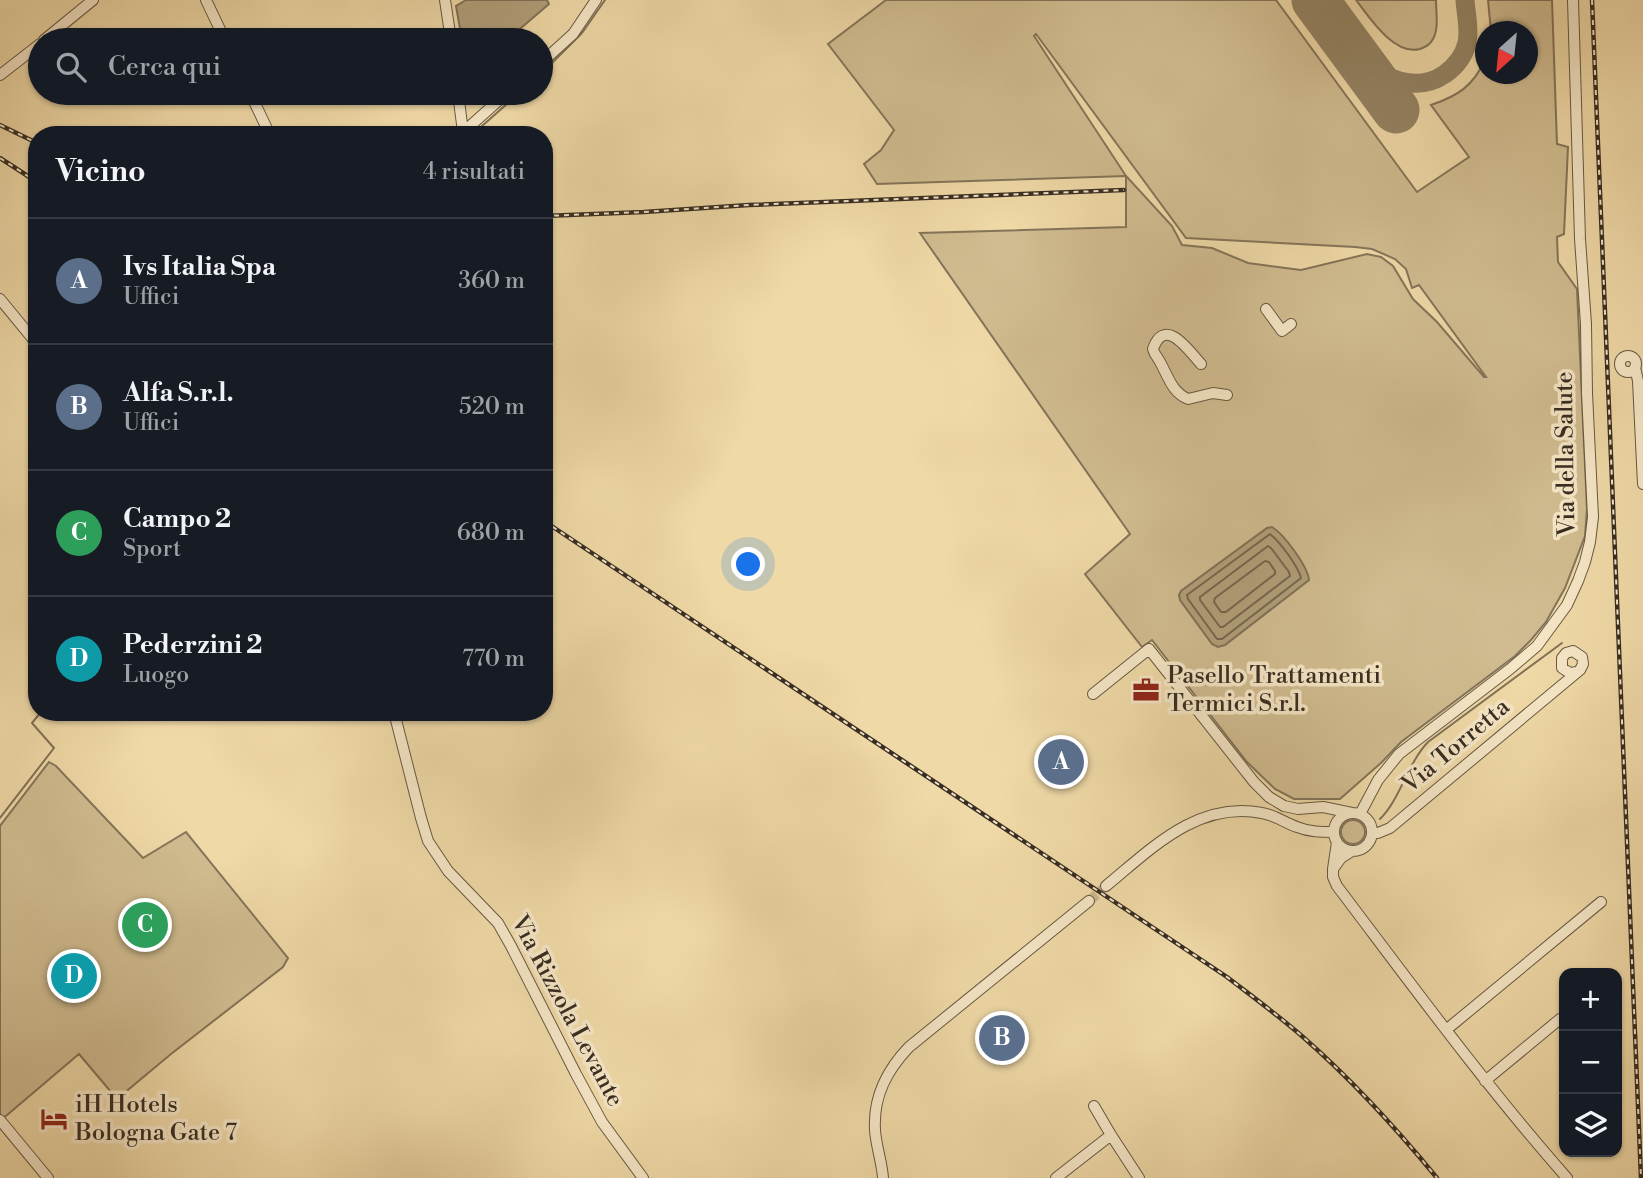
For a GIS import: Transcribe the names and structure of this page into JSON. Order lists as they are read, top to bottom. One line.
{"streets":{"street":["Via della Salute","Via Torretta","Via Rizzola Levante"]},"crossings":[["Via della Salute","Via Torretta"]],"places":{"office":["Pasello Trattamenti Termici S.r.l."],"hotel":["iH Hotels Bologna Gate 7"]},"north":"bottom left","page":{"search":"Cerca qui","heading":["Vicino","4 risultati"],"list":[{"mark":"A","name":"Ivs Italia Spa","note":"Uffici","value":"360 m"},{"mark":"B","name":"Alfa S.r.l.","note":"Uffici","value":"520 m"},{"mark":"C","name":"Campo 2","note":"Sport","value":"680 m"},{"mark":"D","name":"Pederzini 2","note":"Luogo","value":"770 m"}],"pins":["A","C","D","B"],"map_buttons":["+","−"]}}
